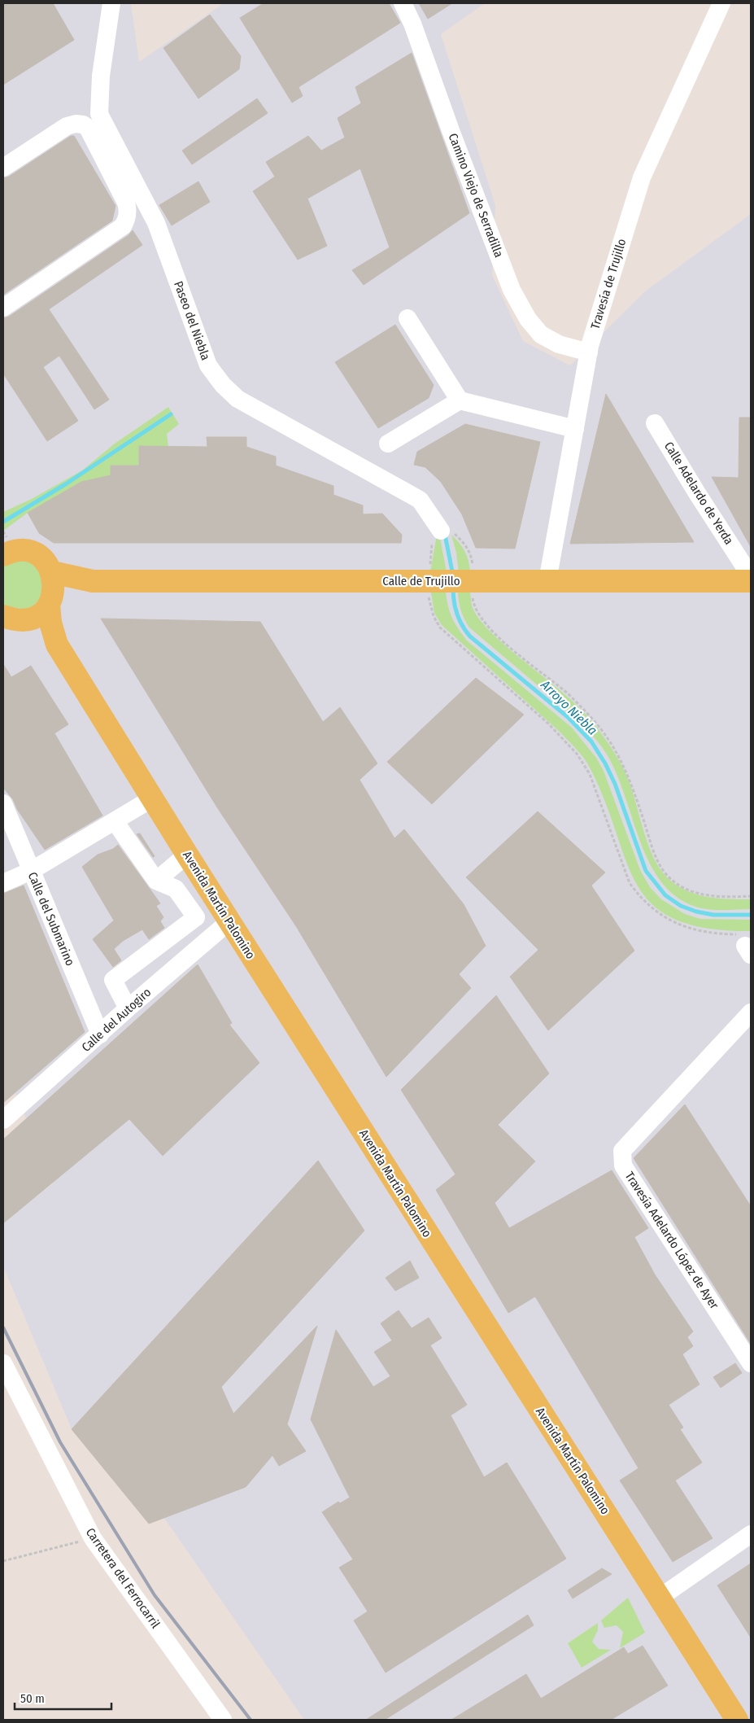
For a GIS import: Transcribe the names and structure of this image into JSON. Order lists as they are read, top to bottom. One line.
{"streets":{"main road":["Calle de Trujillo","Avenida Martín Palomino"],"street":["Camino Viejo de Serradilla","Travesía de Trujillo","Paseo del Niebla","Calle Adelardo de Yerda","Calle del Submarino","Calle del Autogiro","Travesía Adelardo López de Ayer","Carretera del Ferrocarril"]},"crossings":[["Camino Viejo de Serradilla","Travesía de Trujillo"],["Travesía de Trujillo","Calle de Trujillo"],["Calle Adelardo de Yerda","Calle de Trujillo"],["Calle de Trujillo","Avenida Martín Palomino"],["Avenida Martín Palomino","Calle del Autogiro"],["Calle del Submarino","Calle del Autogiro"]],"water":["Arroyo Niebla"],"scale_bar":"50 m"}
